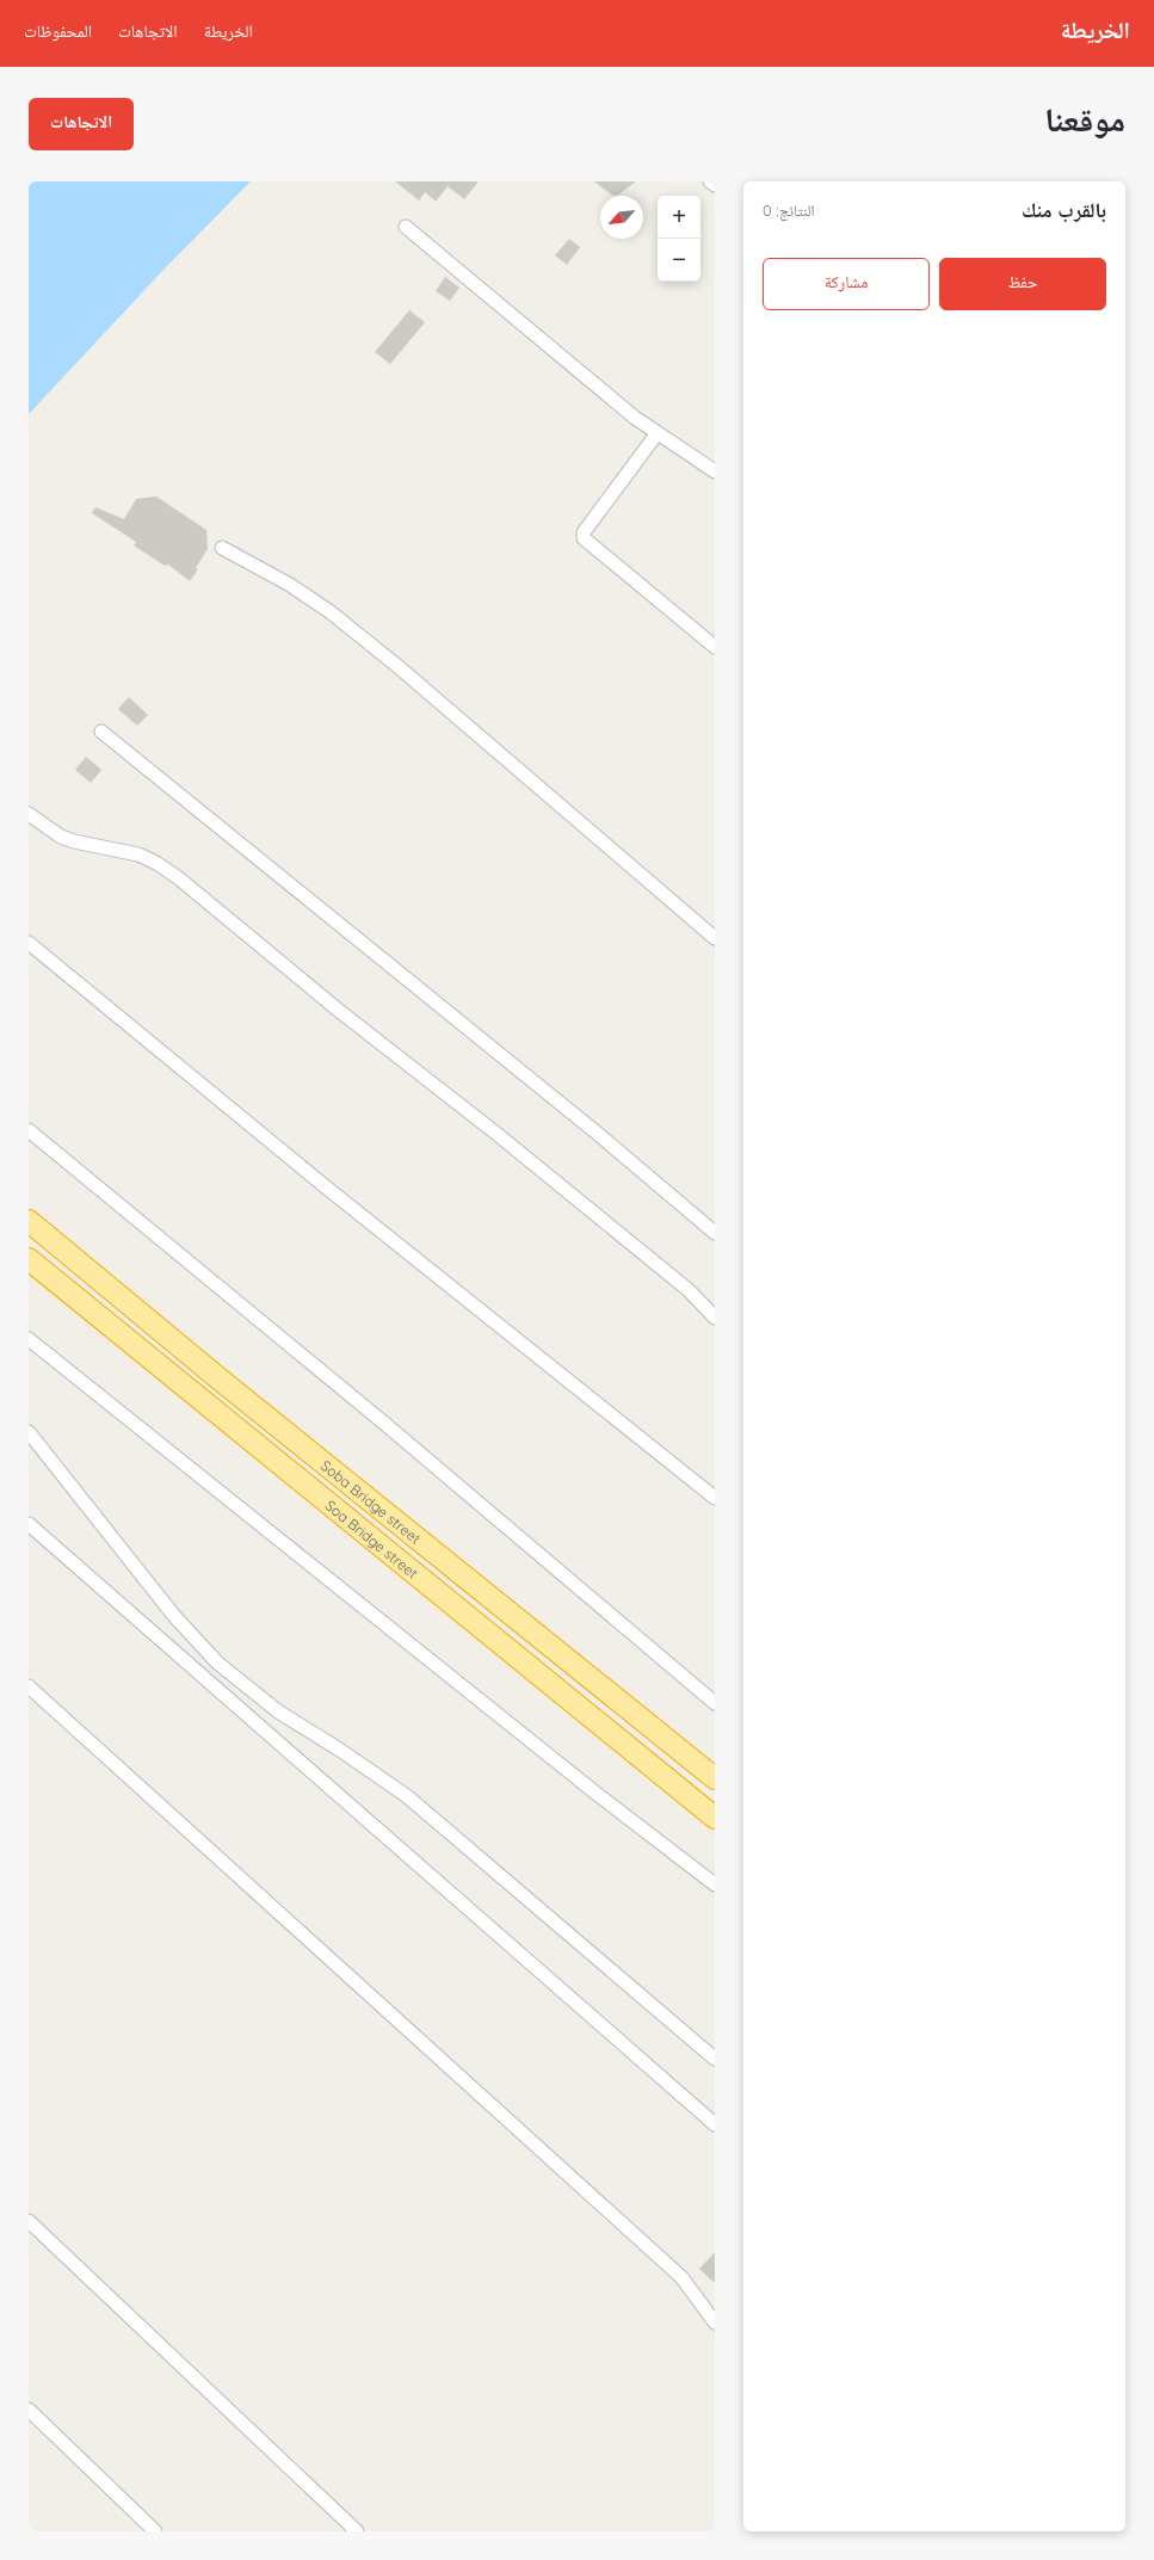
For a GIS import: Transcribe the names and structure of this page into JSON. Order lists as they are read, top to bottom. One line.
{"streets":{"highway":["Soba Bridge street","Soa Bridge street"]},"north":"bottom left","page":{"header":"الخريطة","nav":["الخريطة","الاتجاهات","المحفوظات"],"title":"موقعنا","buttons":["الاتجاهات",["حفظ","مشاركة"]],"heading":["بالقرب منك","النتائج: 0"],"map_buttons":["+","−"]}}
